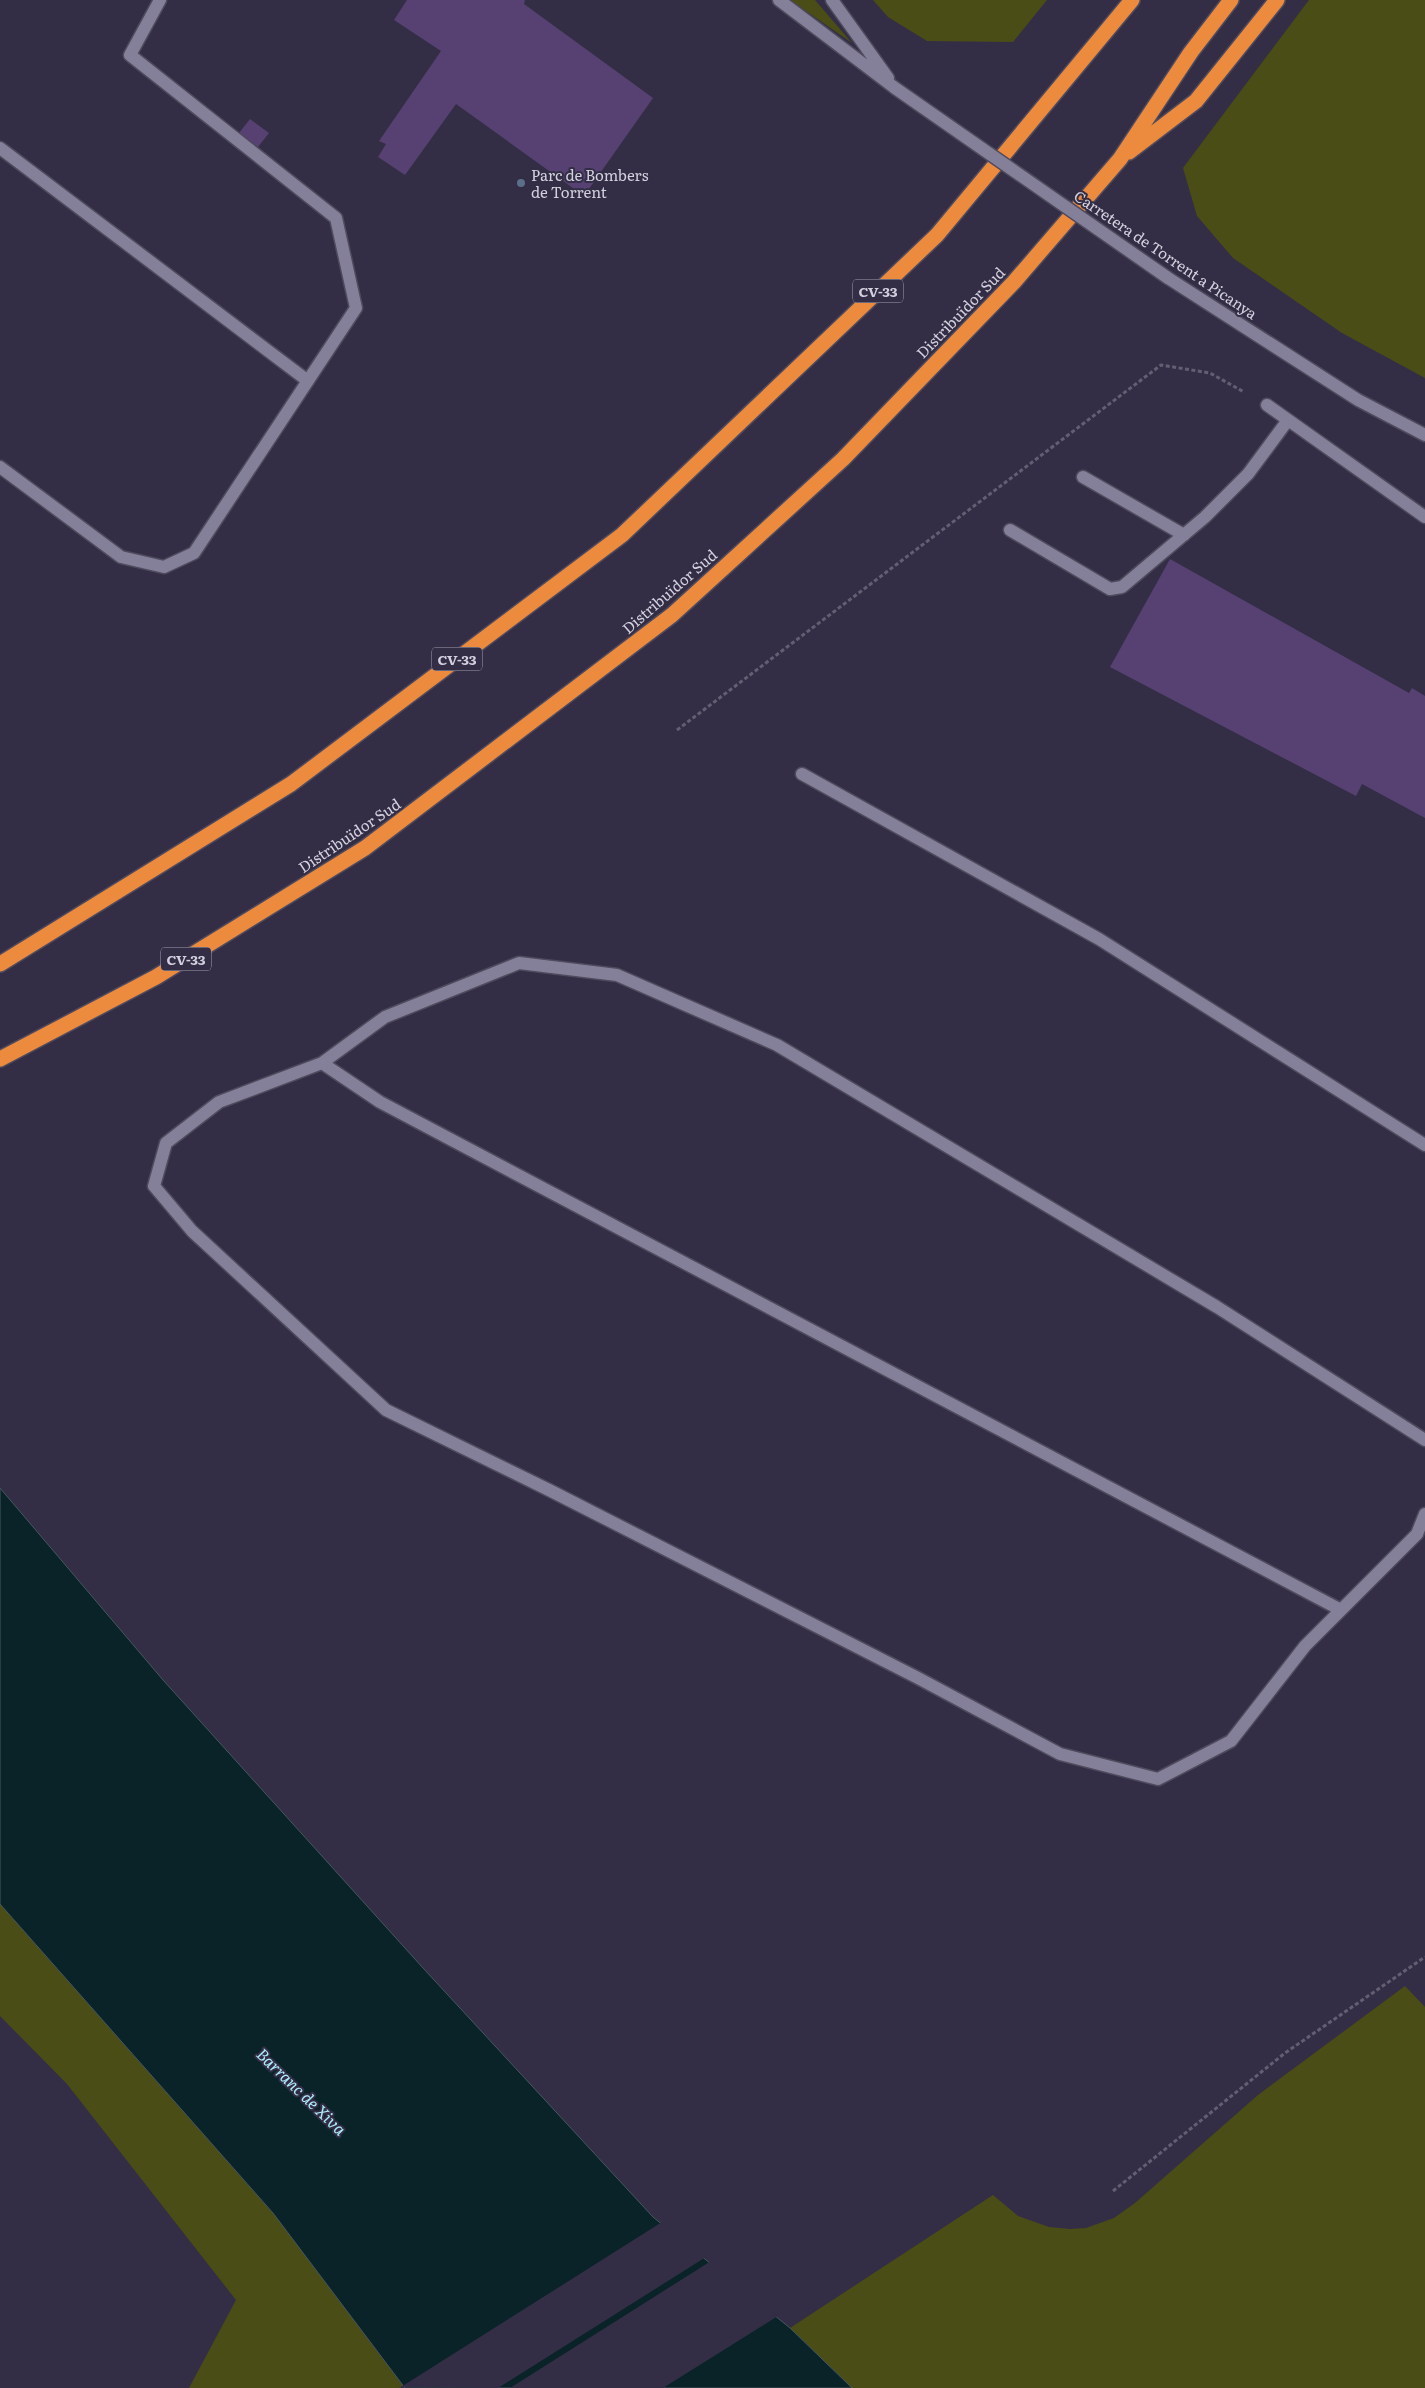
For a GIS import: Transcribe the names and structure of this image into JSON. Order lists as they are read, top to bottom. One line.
{"streets":{"highway":["CV-33","Distribuïdor Sud"],"street":["Carretera de Torrent a Picanya"]},"water":["Barranc de Xiva"],"places":["Parc de Bombers de Torrent"]}
